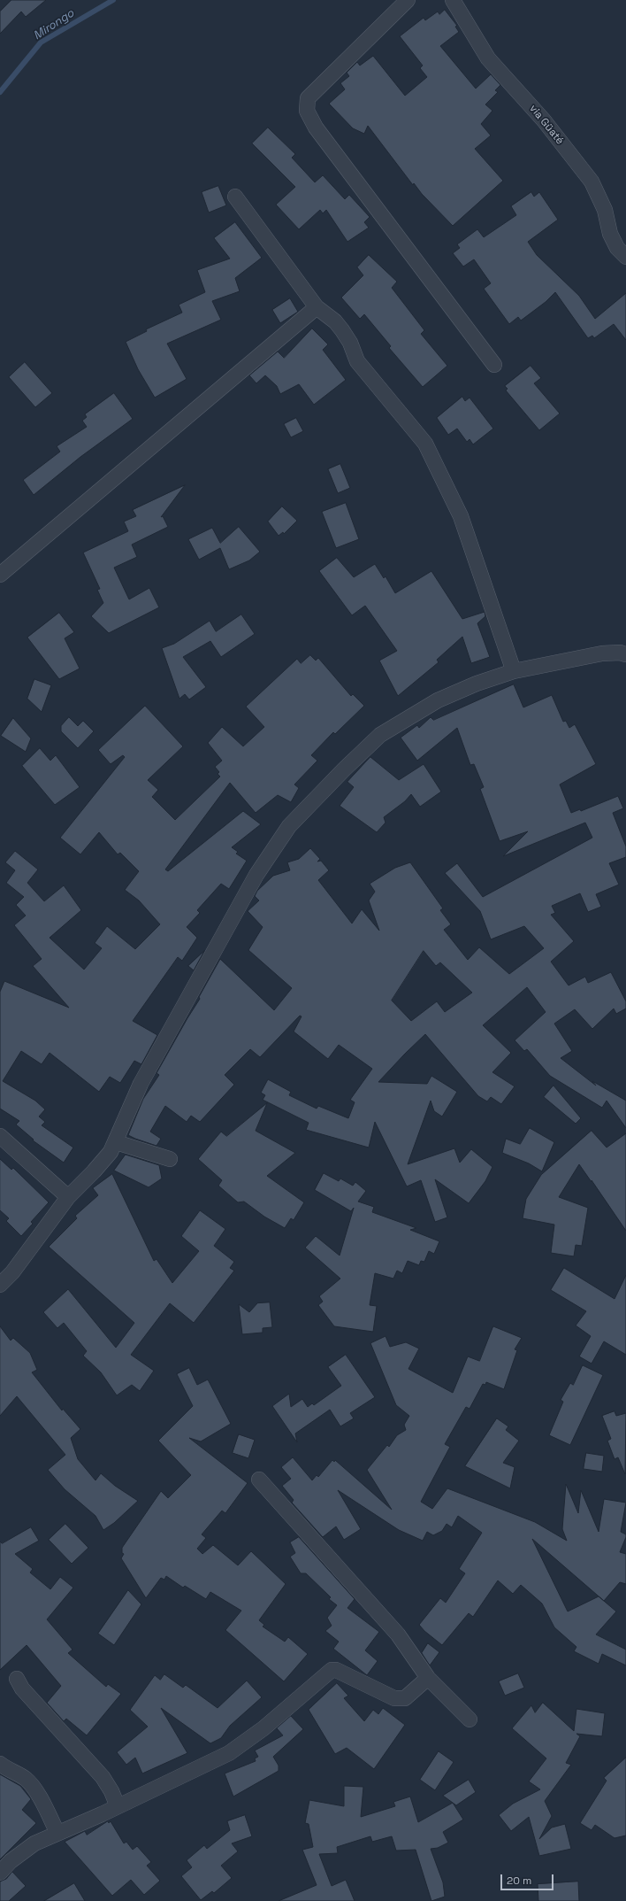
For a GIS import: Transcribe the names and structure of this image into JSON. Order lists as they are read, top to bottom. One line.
{"streets":{"street":["via Güaté"]},"water":["Mirongo"],"scale_bar":"20 m"}
